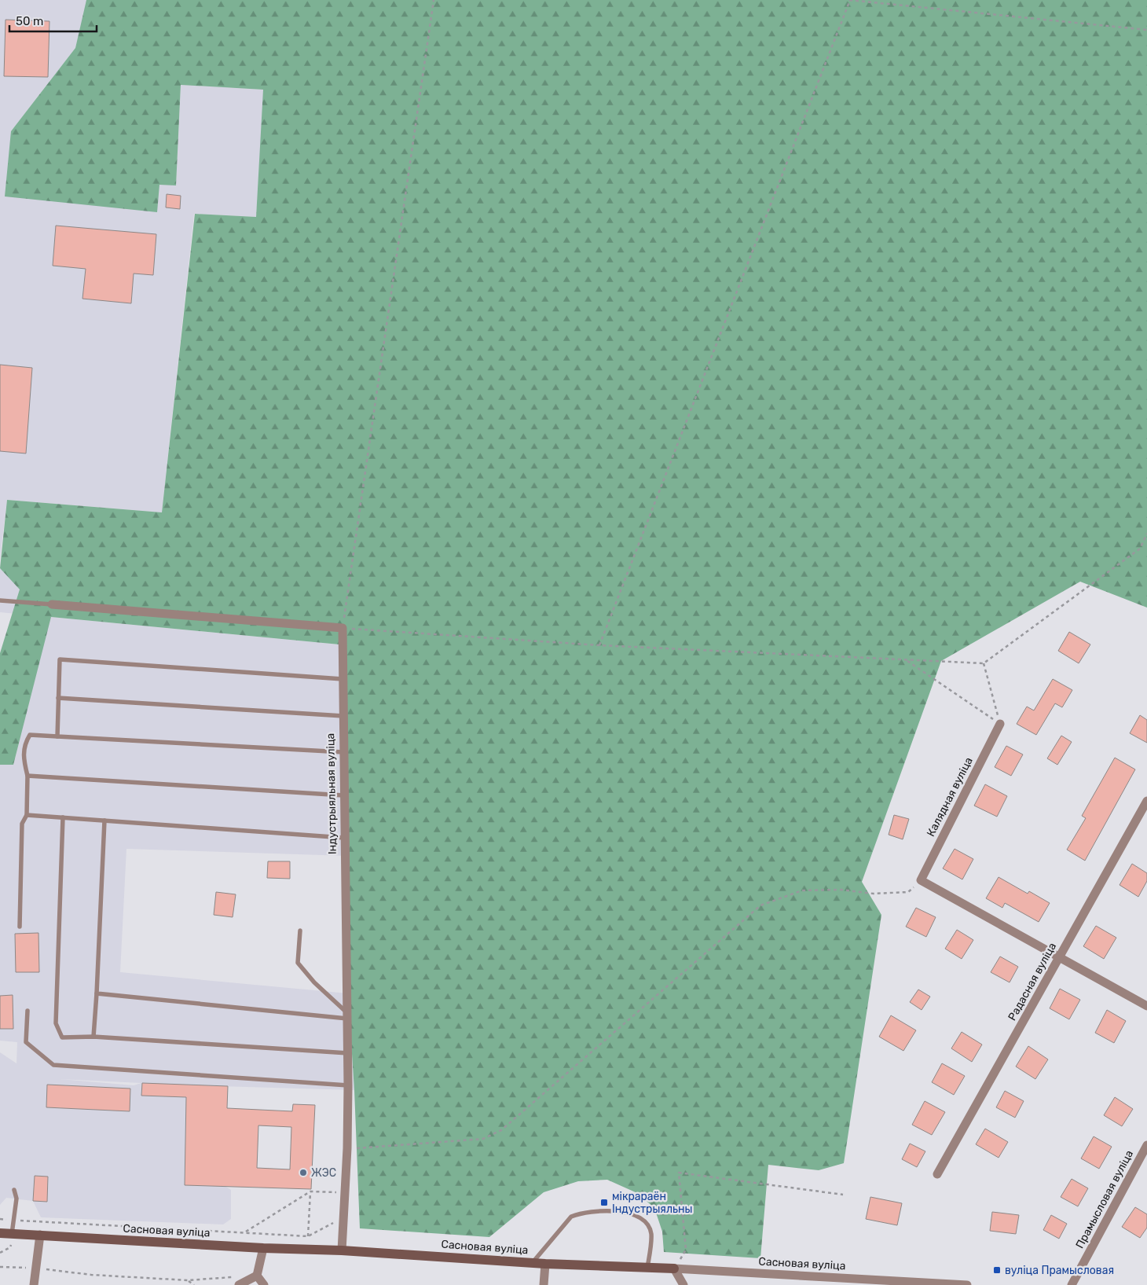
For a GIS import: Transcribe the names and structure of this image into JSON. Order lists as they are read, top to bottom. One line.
{"streets":{"street":["Індустрыяльная вуліца","Калядная вуліца","Радасная вуліца","Прамысловая вуліца","Сасновая вуліца"]},"crossings":[["Індустрыяльная вуліца","Сасновая вуліца"]],"places":{"other":["ЖЭС"],"transit":["мікрараён Індустрыяльны","вуліца Прамысловая"]},"scale_bar":"50 m"}
